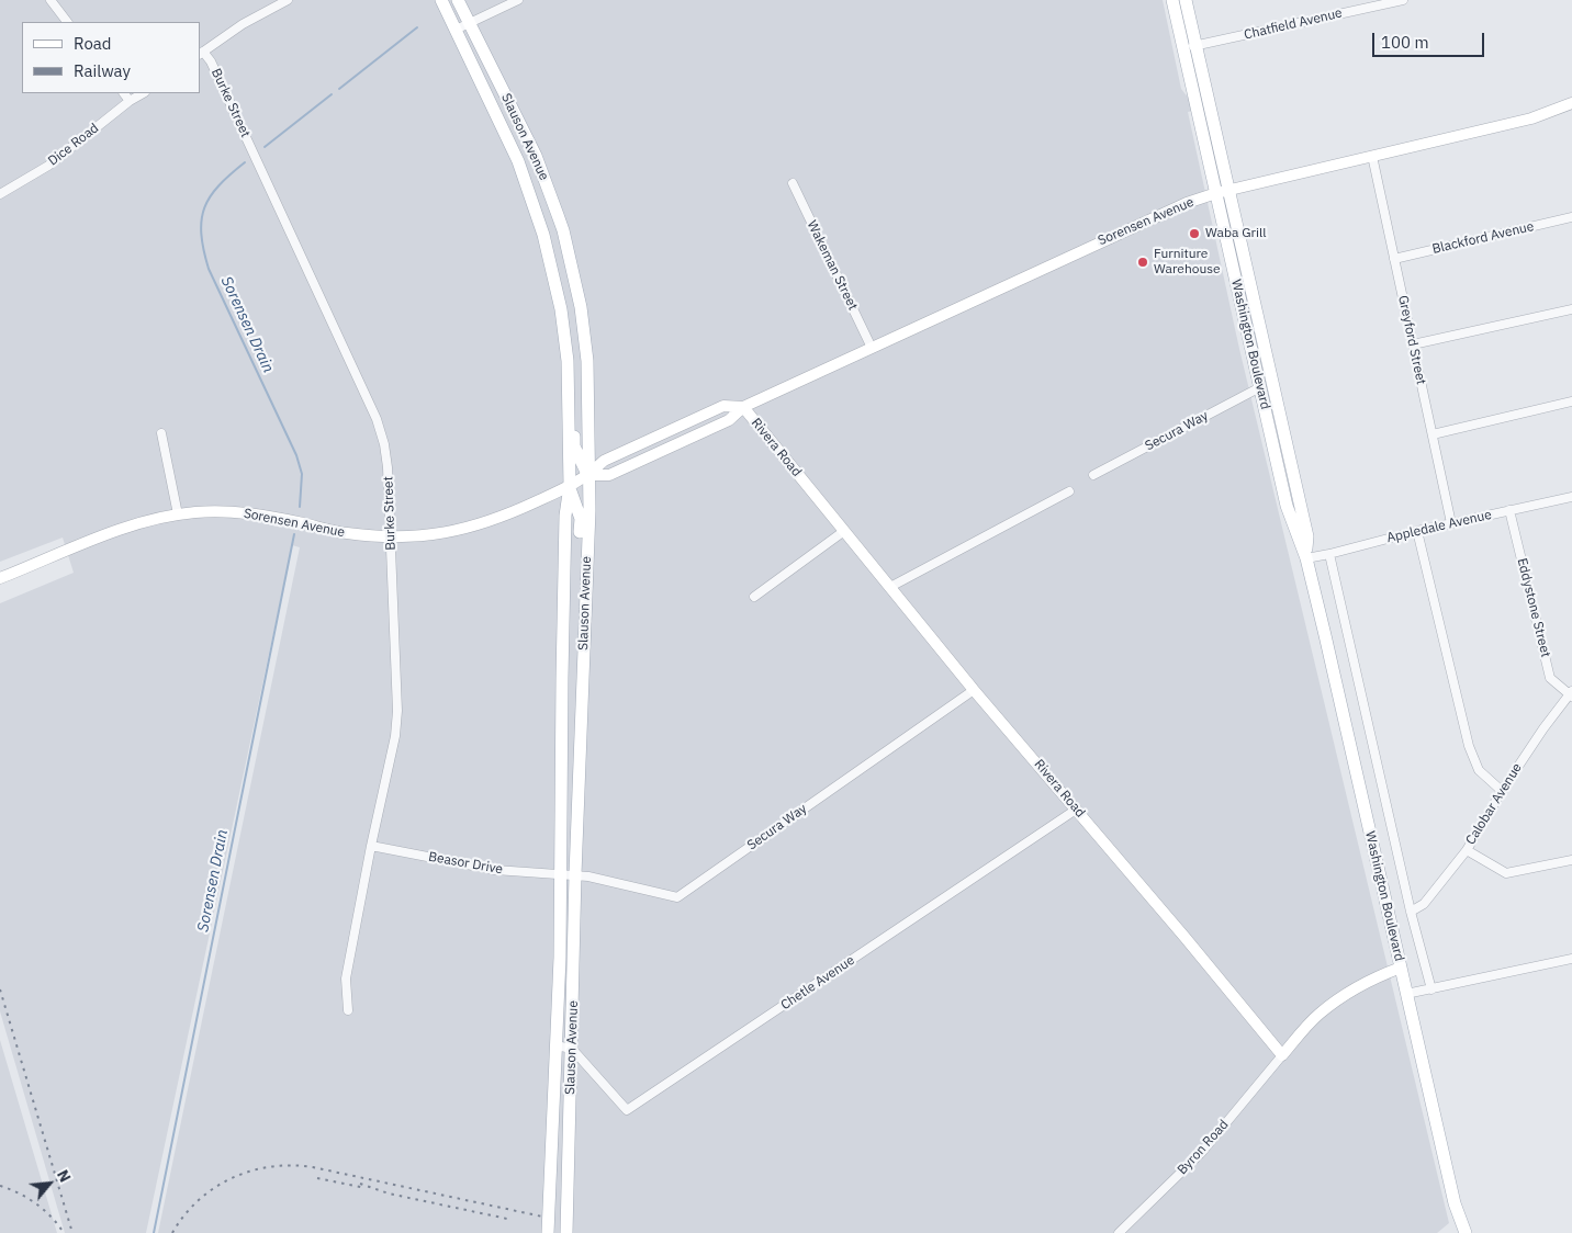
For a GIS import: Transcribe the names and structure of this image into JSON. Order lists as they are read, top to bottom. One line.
{"streets":{"main road":["Slauson Avenue","Washington Boulevard"],"street":["Chatfield Avenue","Burke Street","Dice Road","Sorensen Avenue","Blackford Avenue","Wakeman Street","Greyford Street","Secura Way","Rivera Road","Appledale Avenue","Eddystone Street","Calobar Avenue","Beasor Drive","Chetle Avenue","Byron Road"]},"crossings":[["Chatfield Avenue","Washington Boulevard"],["Burke Street","Sorensen Avenue"],["Burke Street","Beasor Drive"],["Slauson Avenue","Sorensen Avenue"],["Slauson Avenue","Secura Way"],["Slauson Avenue","Beasor Drive"],["Slauson Avenue","Chetle Avenue"],["Sorensen Avenue","Wakeman Street"],["Sorensen Avenue","Greyford Street"],["Sorensen Avenue","Washington Boulevard"],["Sorensen Avenue","Rivera Road"],["Blackford Avenue","Greyford Street"],["Greyford Street","Appledale Avenue"],["Washington Boulevard","Secura Way"],["Washington Boulevard","Appledale Avenue"],["Washington Boulevard","Calobar Avenue"],["Secura Way","Rivera Road"],["Secura Way","Beasor Drive"],["Rivera Road","Chetle Avenue"],["Rivera Road","Byron Road"],["Appledale Avenue","Eddystone Street"],["Eddystone Street","Calobar Avenue"]],"water":["Sorensen Drain"],"places":["Waba Grill","Furniture Warehouse"],"legend":["Road","Railway"],"scale_bar":"100 m","north":"top right"}
